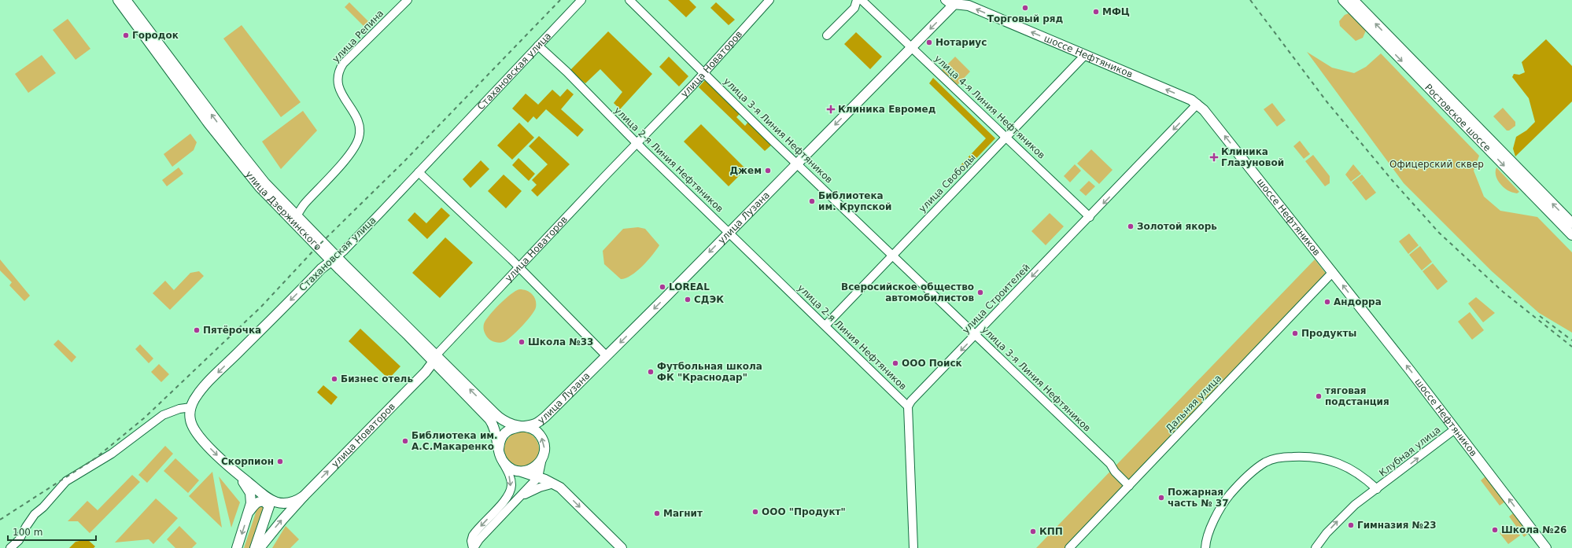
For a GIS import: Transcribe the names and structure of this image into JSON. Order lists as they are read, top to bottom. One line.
{"streets":{"main road":["шоссе Нефтяников","улица Новаторов","Стахановская улица","Ростовское шоссе","улица Дзержинского","улица Лузана"],"street":["улица Репина","улица 4-я Линия Нефтяников","улица 3-я Линия Нефтяников","улица 2-я Линия Нефтяников","улица Свободы","улица Строителей","Дальняя улица","Клубная улица"]},"crossings":[["улица Репина","улица Дзержинского"],["шоссе Нефтяников","улица Свободы"],["шоссе Нефтяников","улица Лузана"],["шоссе Нефтяников","улица Строителей"],["шоссе Нефтяников","Дальняя улица"],["шоссе Нефтяников","Клубная улица"],["улица Новаторов","улица 3-я Линия Нефтяников"],["улица Новаторов","улица 2-я Линия Нефтяников"],["улица Новаторов","улица Дзержинского"],["Стахановская улица","улица 2-я Линия Нефтяников"],["Стахановская улица","улица Дзержинского"],["улица 4-я Линия Нефтяников","улица Свободы"],["улица 4-я Линия Нефтяников","улица Лузана"],["улица 4-я Линия Нефтяников","улица Строителей"],["улица 3-я Линия Нефтяников","улица Свободы"],["улица 3-я Линия Нефтяников","улица Лузана"],["улица 3-я Линия Нефтяников","улица Строителей"],["улица 3-я Линия Нефтяников","Дальняя улица"],["улица 2-я Линия Нефтяников","улица Свободы"],["улица 2-я Линия Нефтяников","улица Лузана"],["улица 2-я Линия Нефтяников","улица Строителей"],["улица Дзержинского","улица Лузана"]],"one_way":["шоссе Нефтяников","Стахановская улица","улица Лузана","улица Строителей","Клубная улица"],"parks":["Офицерский сквер"],"places":{"other":["Торговый ряд","МФЦ","Городок","Нотариус","Джем","Библиотека им. Крупской","Золотой якорь","LOREAL","Всеросийское общество автомобилистов","СДЭК","Андорра","Пятёрочка","Продукты","Школа №33","ООО Поиск","Футбольная школа ФК \"Краснодар\"","Бизнес отель","тяговая подстанция","Библиотека им. А.С.Макаренко","Скорпион","Пожарная часть № 37","ООО \"Продукт\"","Магнит","Гимназия №23","Школа №26","КПП"],"health":["Клиника Евромед","Клиника Глазуновой"]},"scale_bar":"100 m"}
